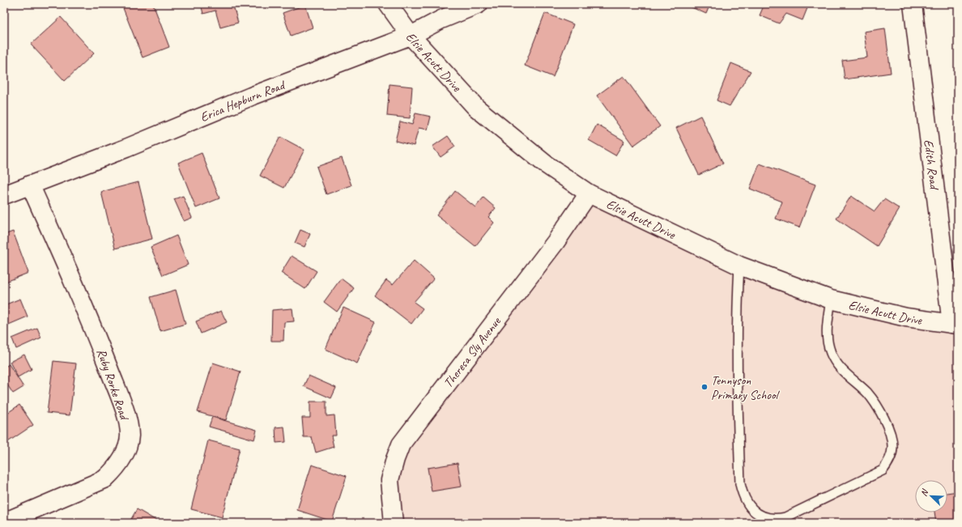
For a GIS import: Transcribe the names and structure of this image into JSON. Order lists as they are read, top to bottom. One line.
{"streets":{"street":["Elsie Acutt Drive","Erica Hepburn Road","Edith Road","Theresa Sly Avenue","Ruby Rorke Road"]},"crossings":[["Elsie Acutt Drive","Erica Hepburn Road"],["Elsie Acutt Drive","Edith Road"],["Elsie Acutt Drive","Theresa Sly Avenue"],["Erica Hepburn Road","Ruby Rorke Road"]],"places":["Tennyson Primary School"],"north":"top left"}
